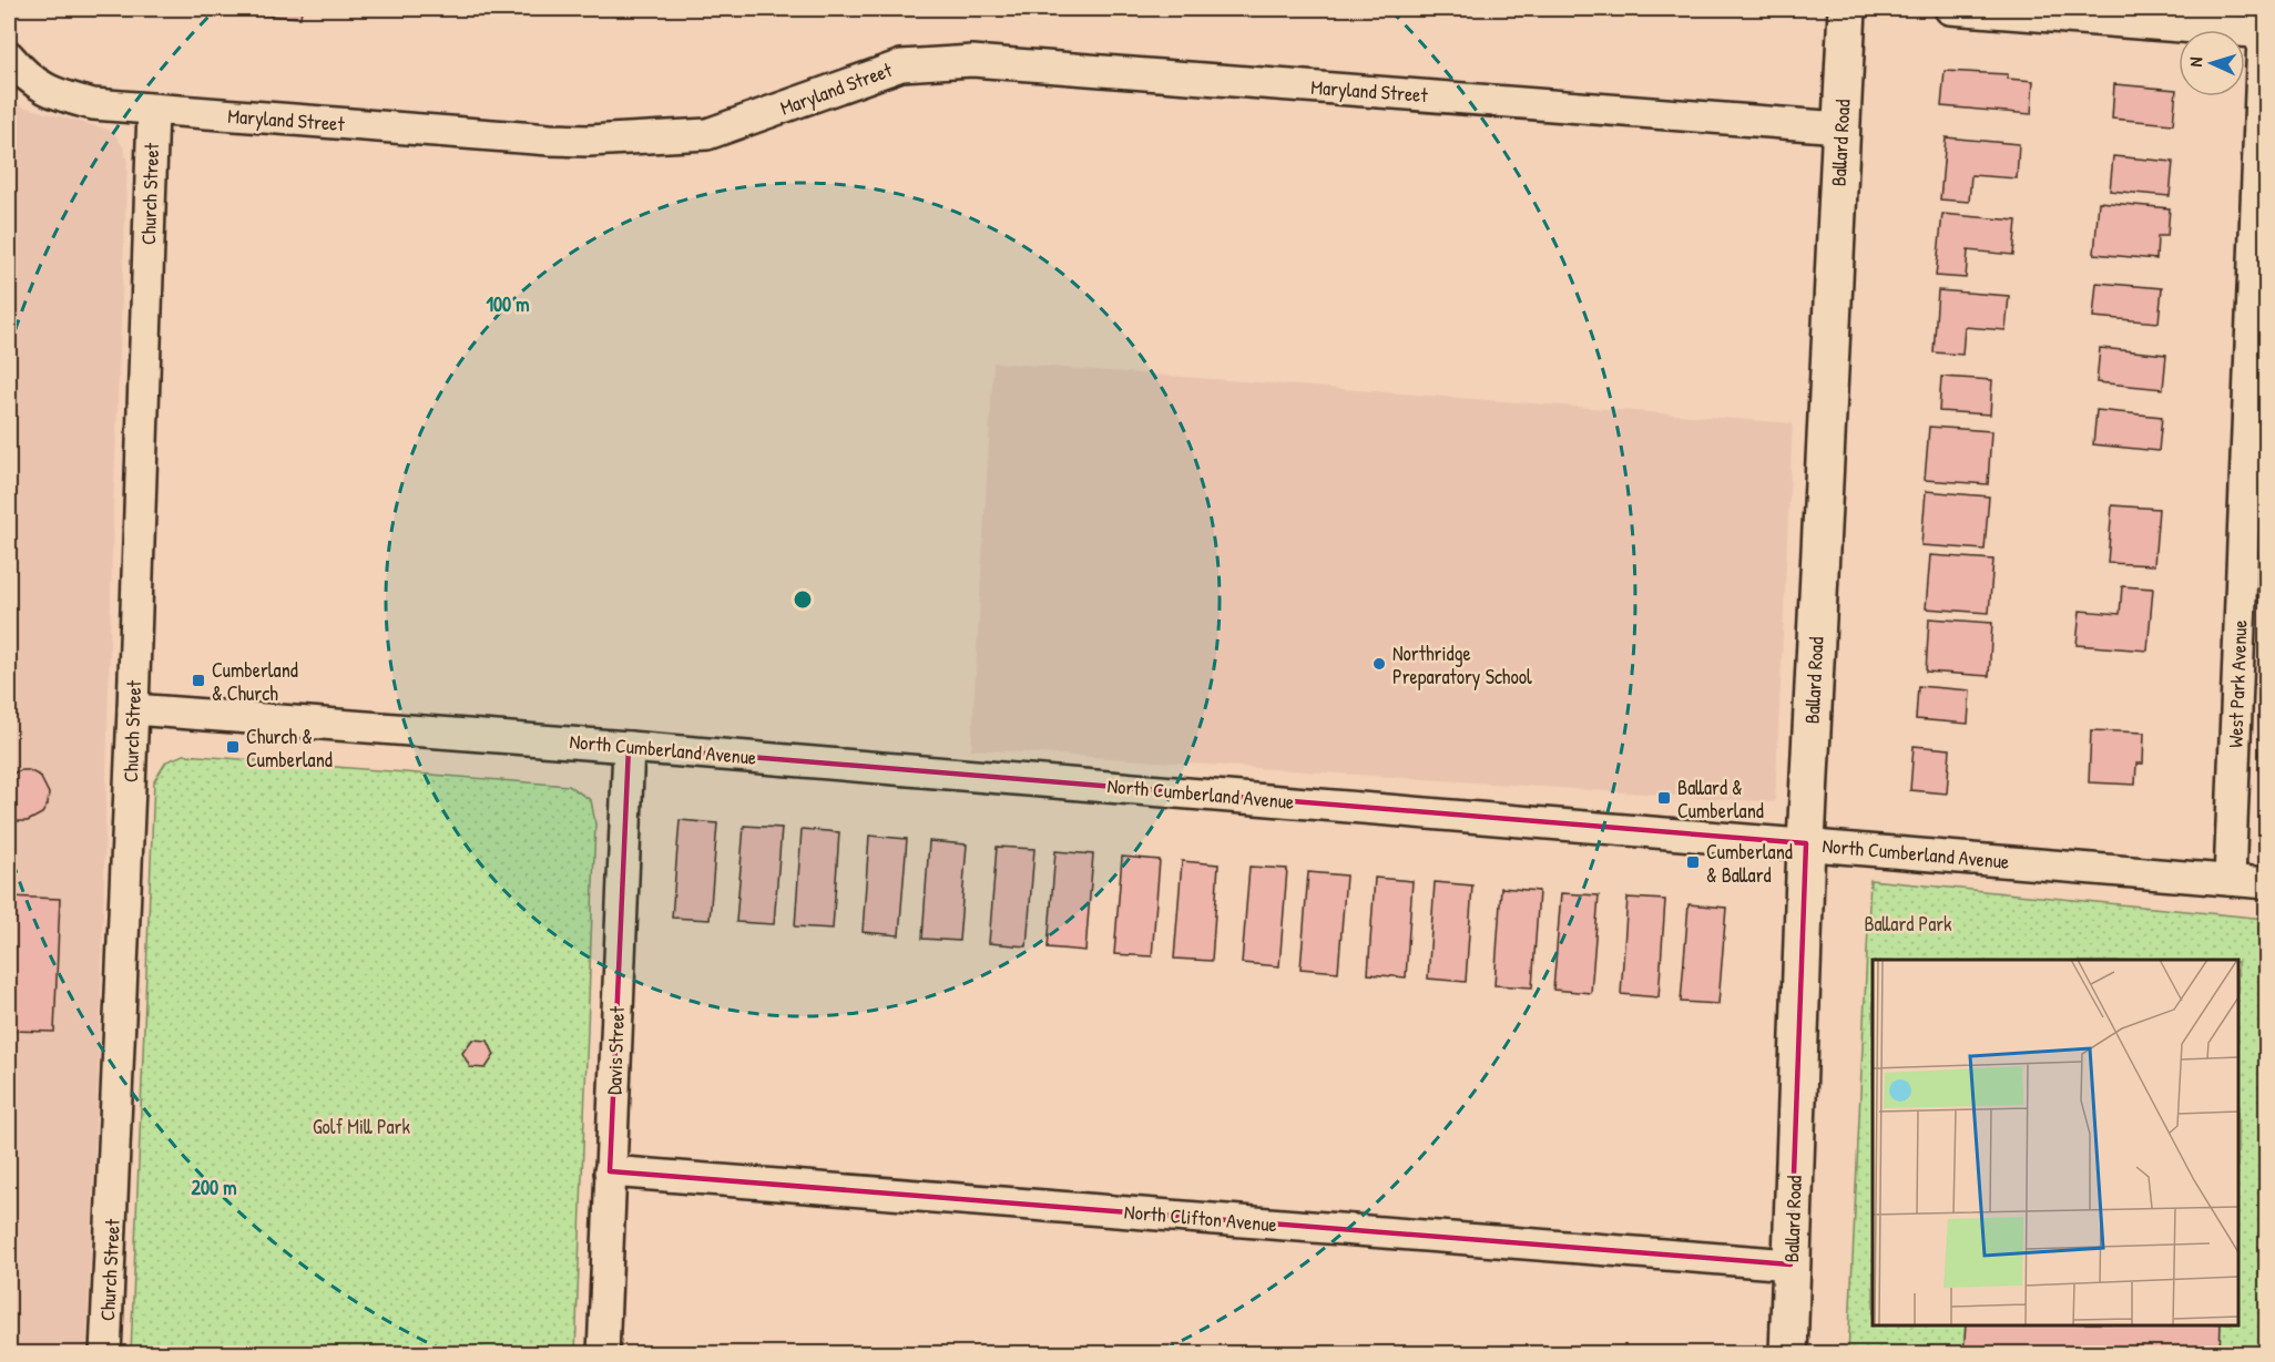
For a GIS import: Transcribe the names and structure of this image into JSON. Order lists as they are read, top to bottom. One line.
{"streets":{"street":["Maryland Street","Ballard Road","Church Street","West Park Avenue","North Cumberland Avenue","Davis Street","North Clifton Avenue"]},"crossings":[["Maryland Street","Ballard Road"],["Maryland Street","Church Street"],["Ballard Road","North Cumberland Avenue"],["Ballard Road","North Clifton Avenue"],["Church Street","North Cumberland Avenue"],["West Park Avenue","North Cumberland Avenue"],["North Cumberland Avenue","Davis Street"],["Davis Street","North Clifton Avenue"]],"parks":["Ballard Park","Golf Mill Park"],"places":{"other":["Northridge Preparatory School"],"transit":["Cumberland & Church","Church & Cumberland","Ballard & Cumberland","Cumberland & Ballard"]},"north":"left","rings":["100 m","200 m"]}
